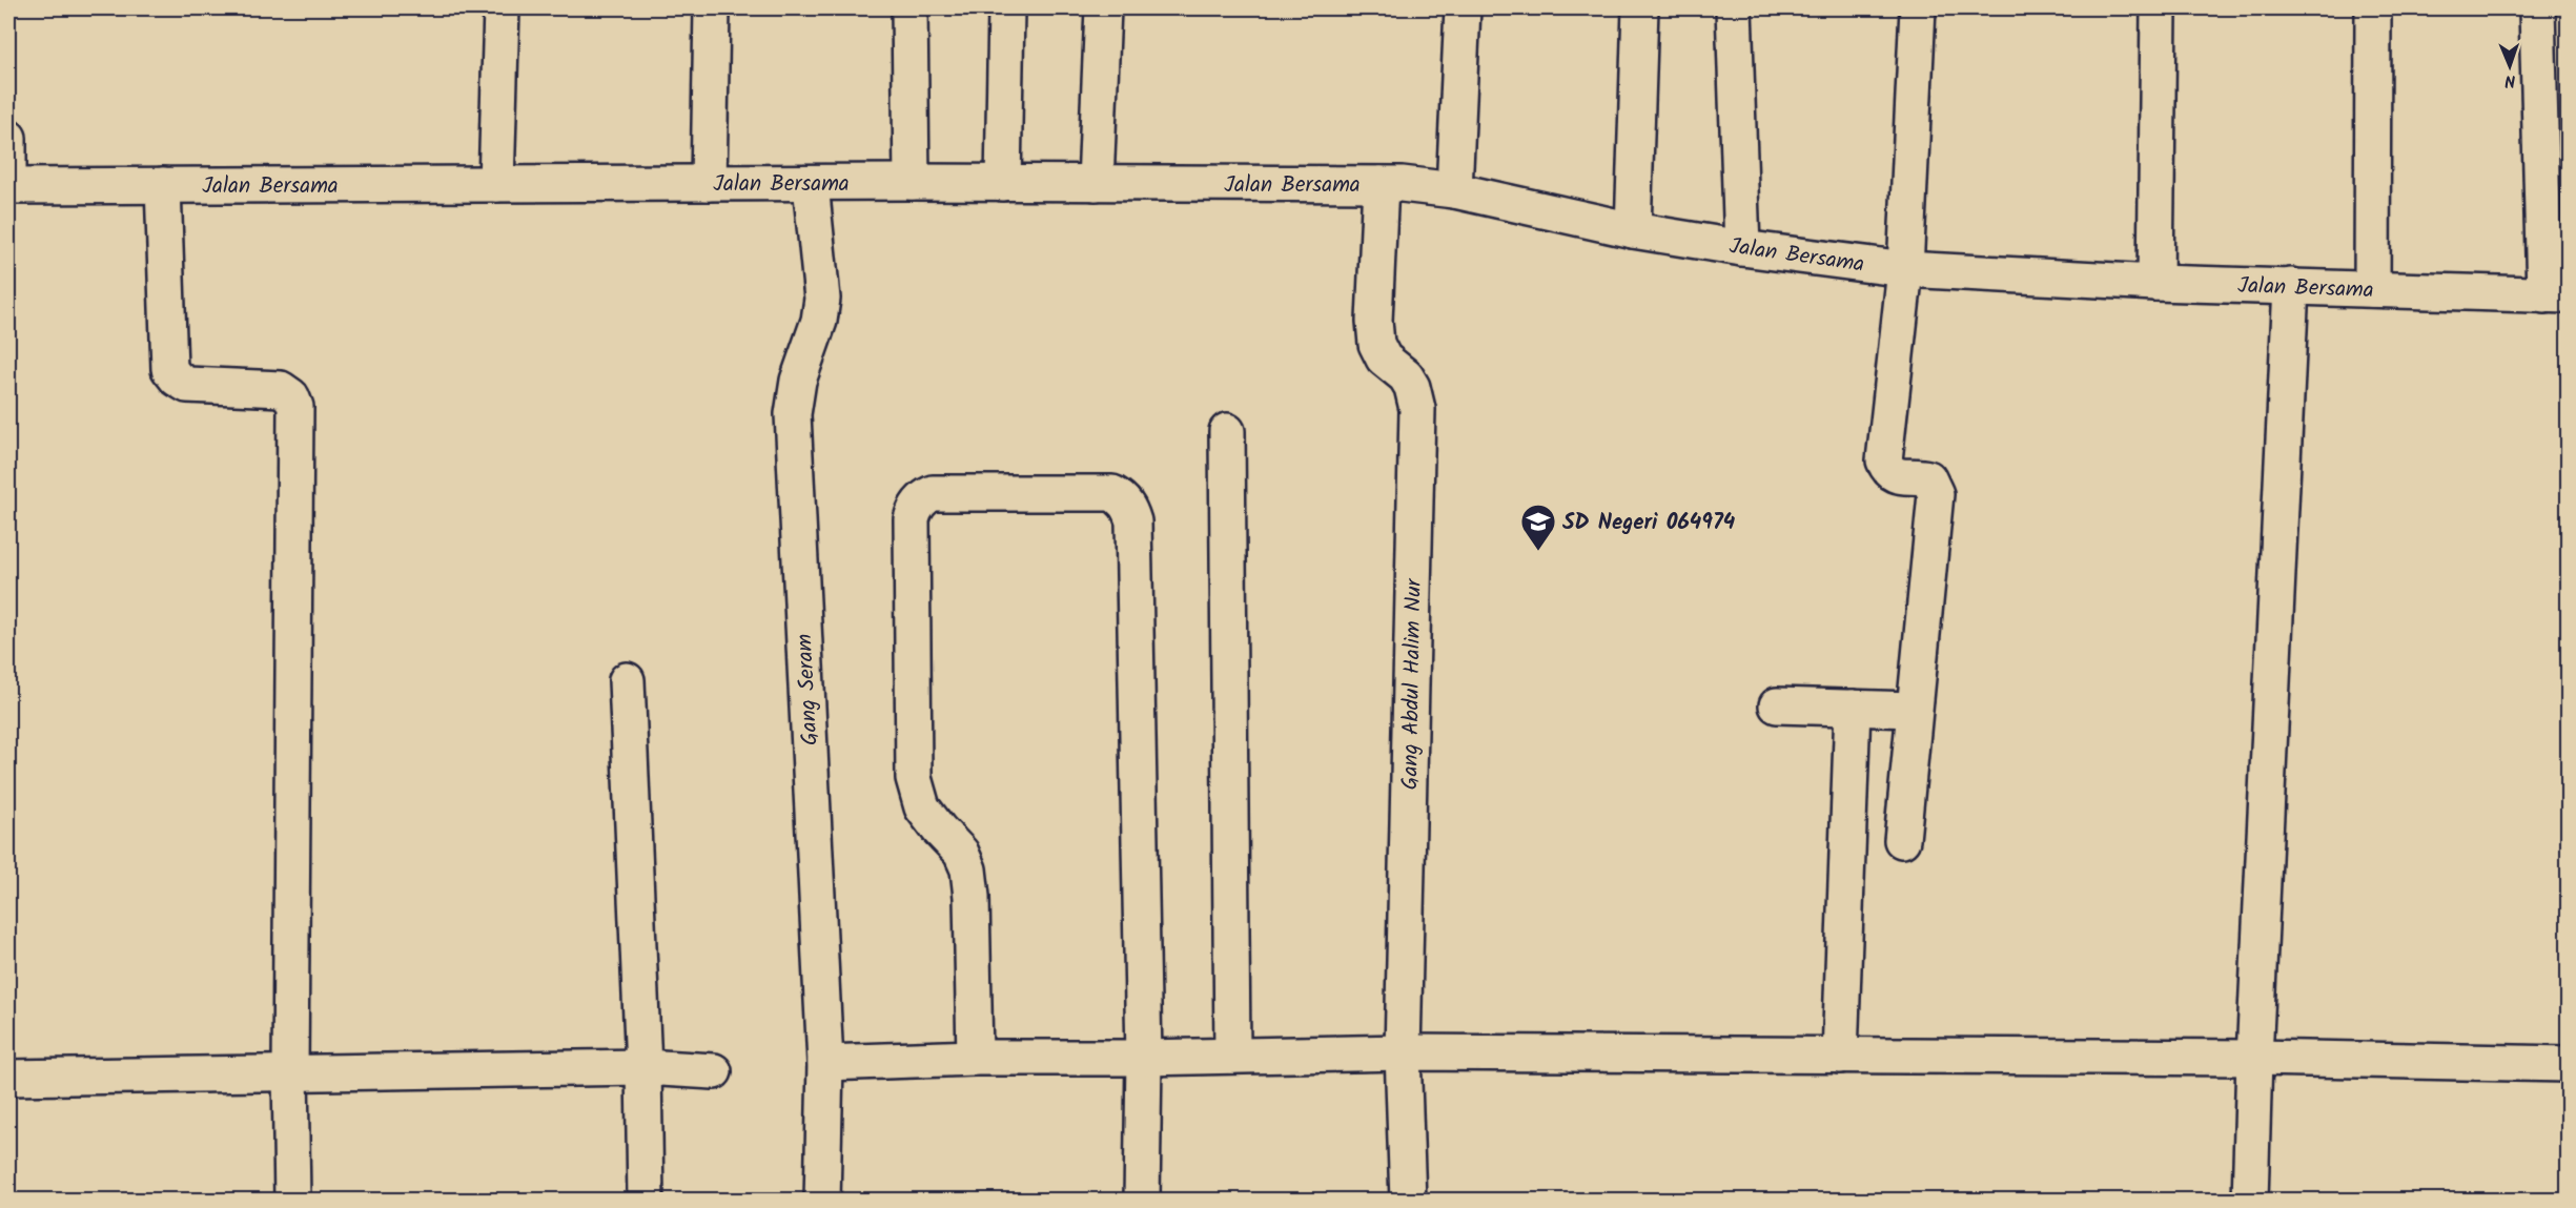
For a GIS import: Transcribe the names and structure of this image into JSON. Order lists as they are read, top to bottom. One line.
{"streets":{"street":["Jalan Bersama","Gang Abdul Halim Nur","Gang Seram"]},"crossings":[["Jalan Bersama","Gang Abdul Halim Nur"],["Jalan Bersama","Gang Seram"]],"places":{"school or university":["SD Negeri 064974"]},"north":"bottom"}
